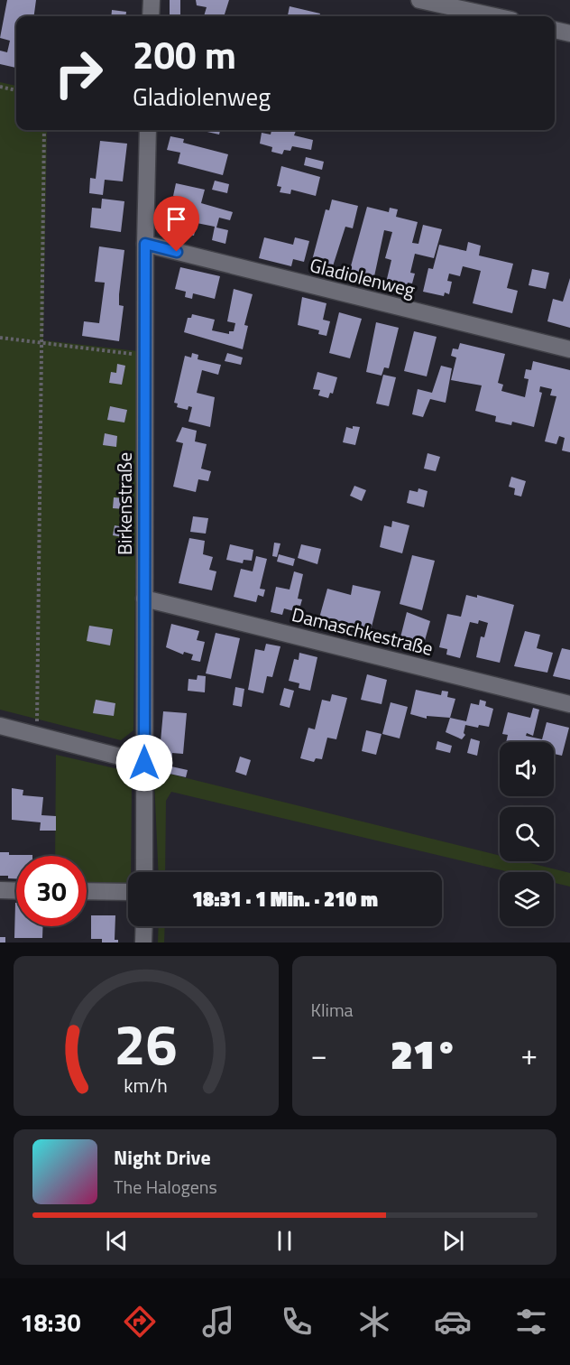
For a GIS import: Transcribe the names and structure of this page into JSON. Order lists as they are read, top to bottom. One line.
{"streets":{"street":["Gladiolenweg","Birkenstraße","Damaschkestraße"]},"crossings":[["Gladiolenweg","Birkenstraße"],["Birkenstraße","Damaschkestraße"]],"page":{"turn":["200 m","Gladiolenweg"],"limit":"30","trip":"18:31 · 1 Min. · 210 m","tile":"Klima","heat":["−","21°","+"],"song":["Night Drive","The Halogens"],"tabs":"18:30","gauge":["26","km/h"]}}
